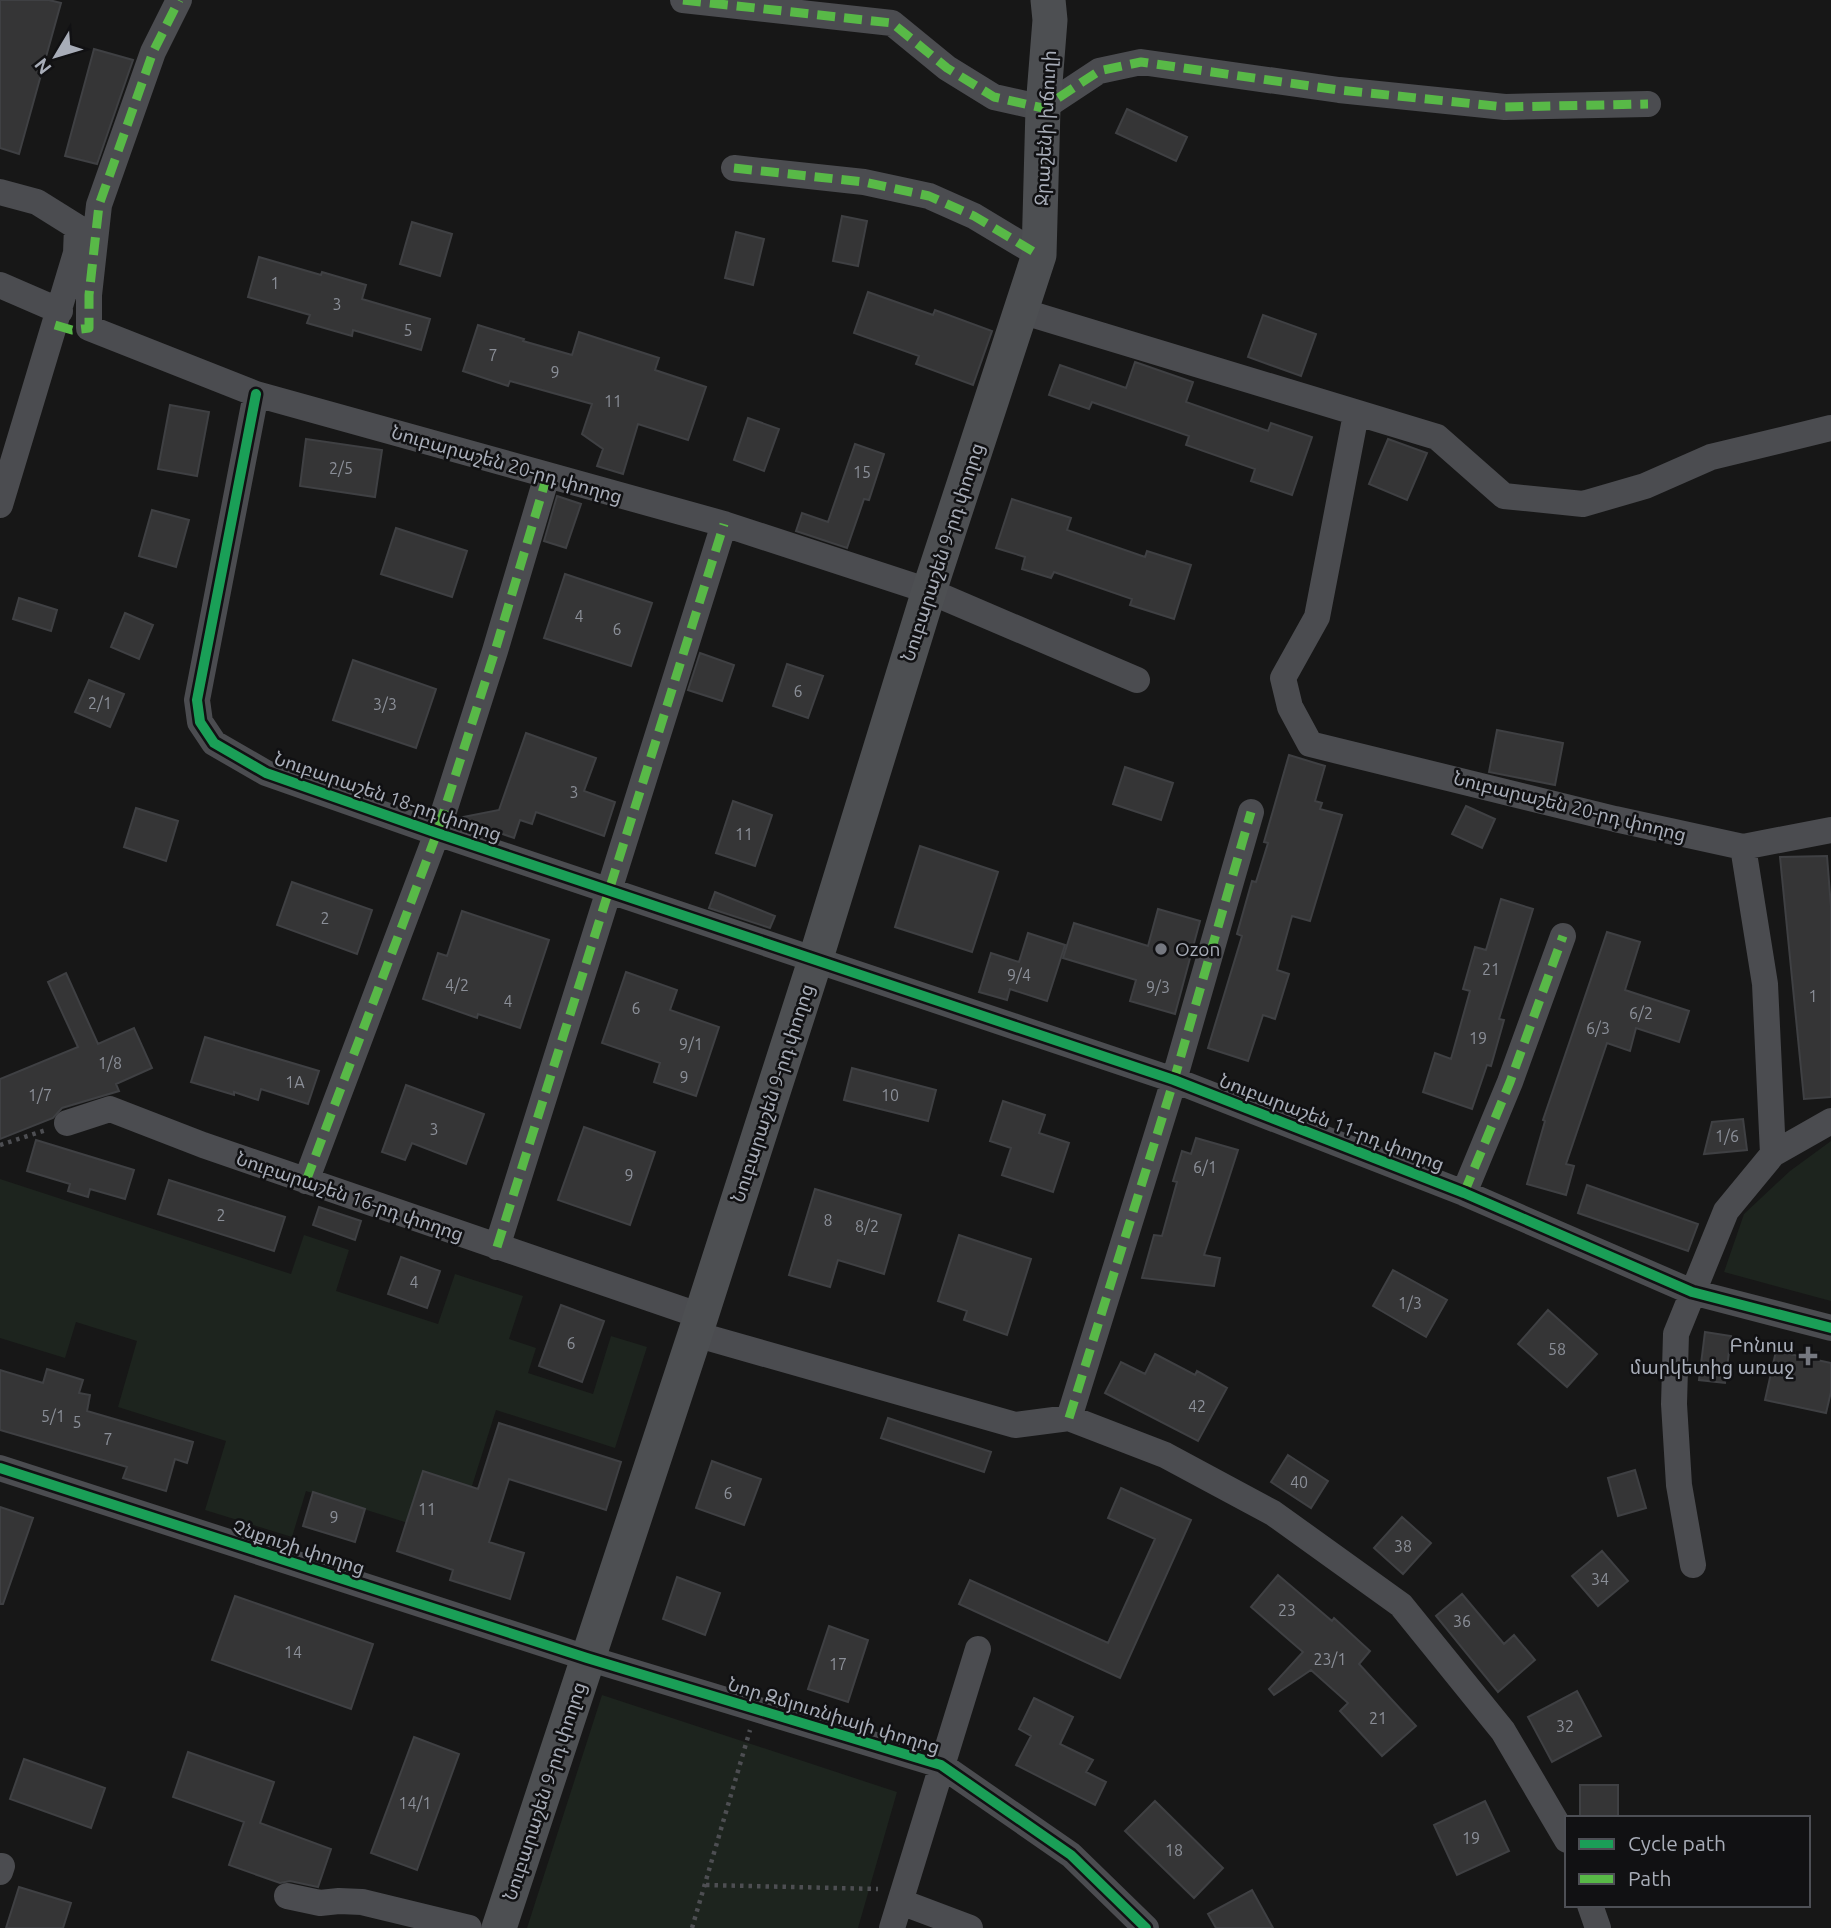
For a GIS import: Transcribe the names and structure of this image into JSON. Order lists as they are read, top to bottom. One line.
{"streets":{"main road":["Ջրաշենի խճուղի","Նուբարաշեն 9-րդ փողոց"],"street":["Նուբարաշեն 20-րդ փողոց","Նուբարաշեն 18-րդ փողոց","Նուբարաշեն 11-րդ փողոց","Նուբարաշեն 16-րդ փողոց","Չնքուշի փողոց","Նոր Զմյուռնիայի փողոց"]},"crossings":[["Ջրաշենի խճուղի","Նուբարաշեն 9-րդ փողոց"],["Նուբարաշեն 20-րդ փողոց","Նուբարաշեն 9-րդ փողոց"],["Նուբարաշեն 20-րդ փողոց","Նուբարաշեն 18-րդ փողոց"],["Նուբարաշեն 9-րդ փողոց","Նուբարաշեն 18-րդ փողոց"],["Նուբարաշեն 9-րդ փողոց","Նուբարաշեն 11-րդ փողոց"],["Նուբարաշեն 9-րդ փողոց","Նուբարաշեն 16-րդ փողոց"],["Նուբարաշեն 9-րդ փողոց","Չնքուշի փողոց"],["Նուբարաշեն 9-րդ փողոց","Նոր Զմյուռնիայի փողոց"],["Նուբարաշեն 18-րդ փողոց","Նուբարաշեն 11-րդ փողոց"],["Չնքուշի փողոց","Նոր Զմյուռնիայի փողոց"]],"places":{"other":["Ozon"],"health":["Բոնուս մարկետից առաջ"]},"house_numbers":["1","3","5","7","9","11","2/5","15","4","6","6","2/1","3/3","3","11","2","21","9/4","4/2","9/3","1","4","6","6/2","6/3","19","9/1","1/8","9","1A","1/7","10","3","1/6","6/1","9","2","8","8/2","4","1/3","6","58","42","5/1","5","7","40","6","11","9","38","34","23","36","14","23/1","17","21","32","14/1","19","18"],"legend":["Cycle path","Path"],"north":"bottom left"}
